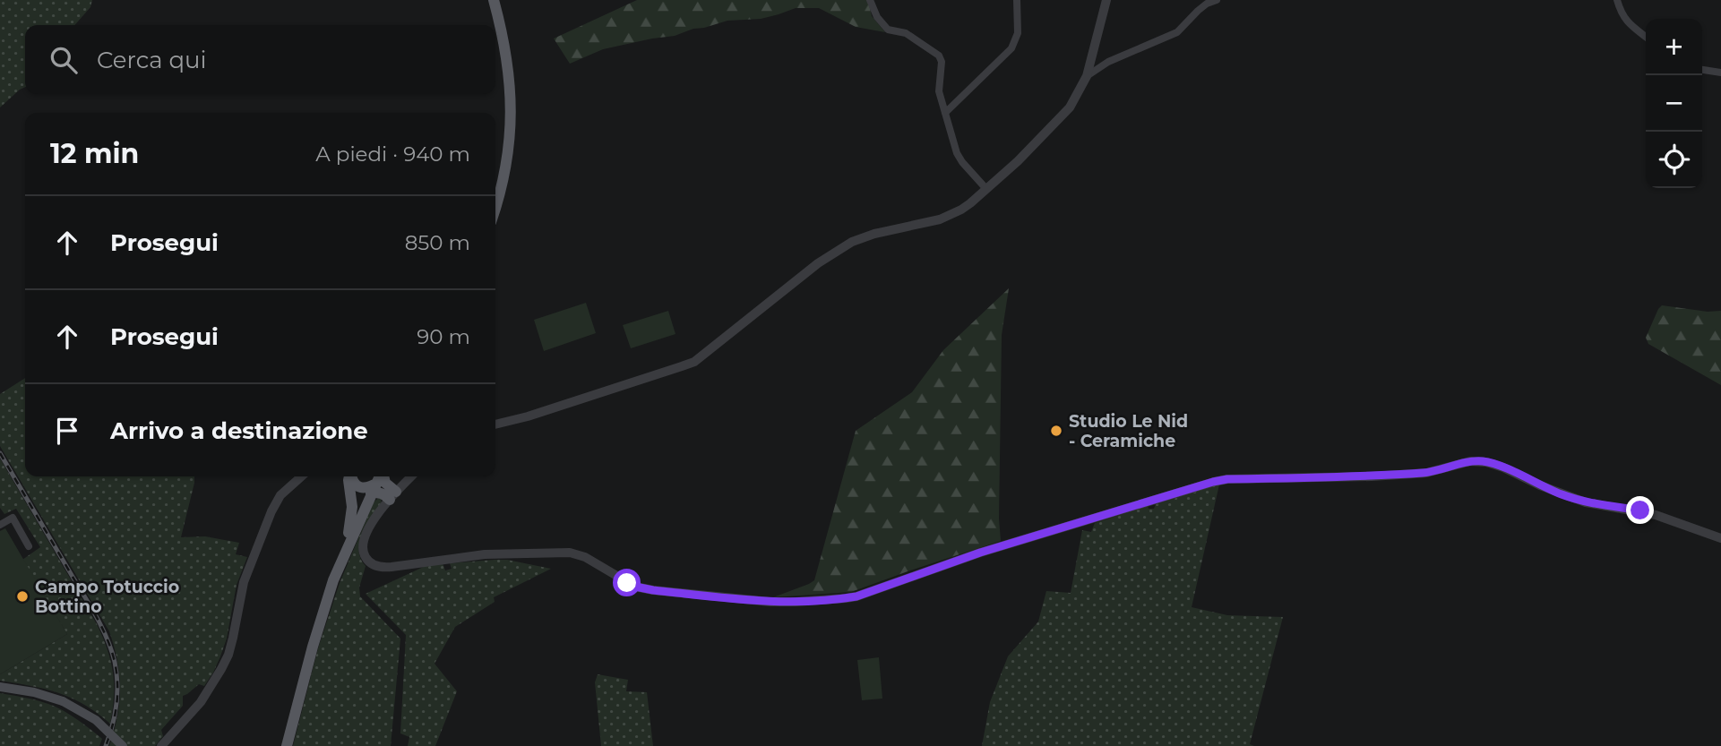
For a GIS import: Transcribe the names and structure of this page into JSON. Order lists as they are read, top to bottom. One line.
{"places":["Studio Le Nid - Ceramiche","Campo Totuccio Bottino"],"page":{"map_buttons":["+","−"],"search":"Cerca qui","heading":["12 min","A piedi · 940 m"],"list":[["Prosegui","850 m"],["Prosegui","90 m"],"Arrivo a destinazione"]}}
